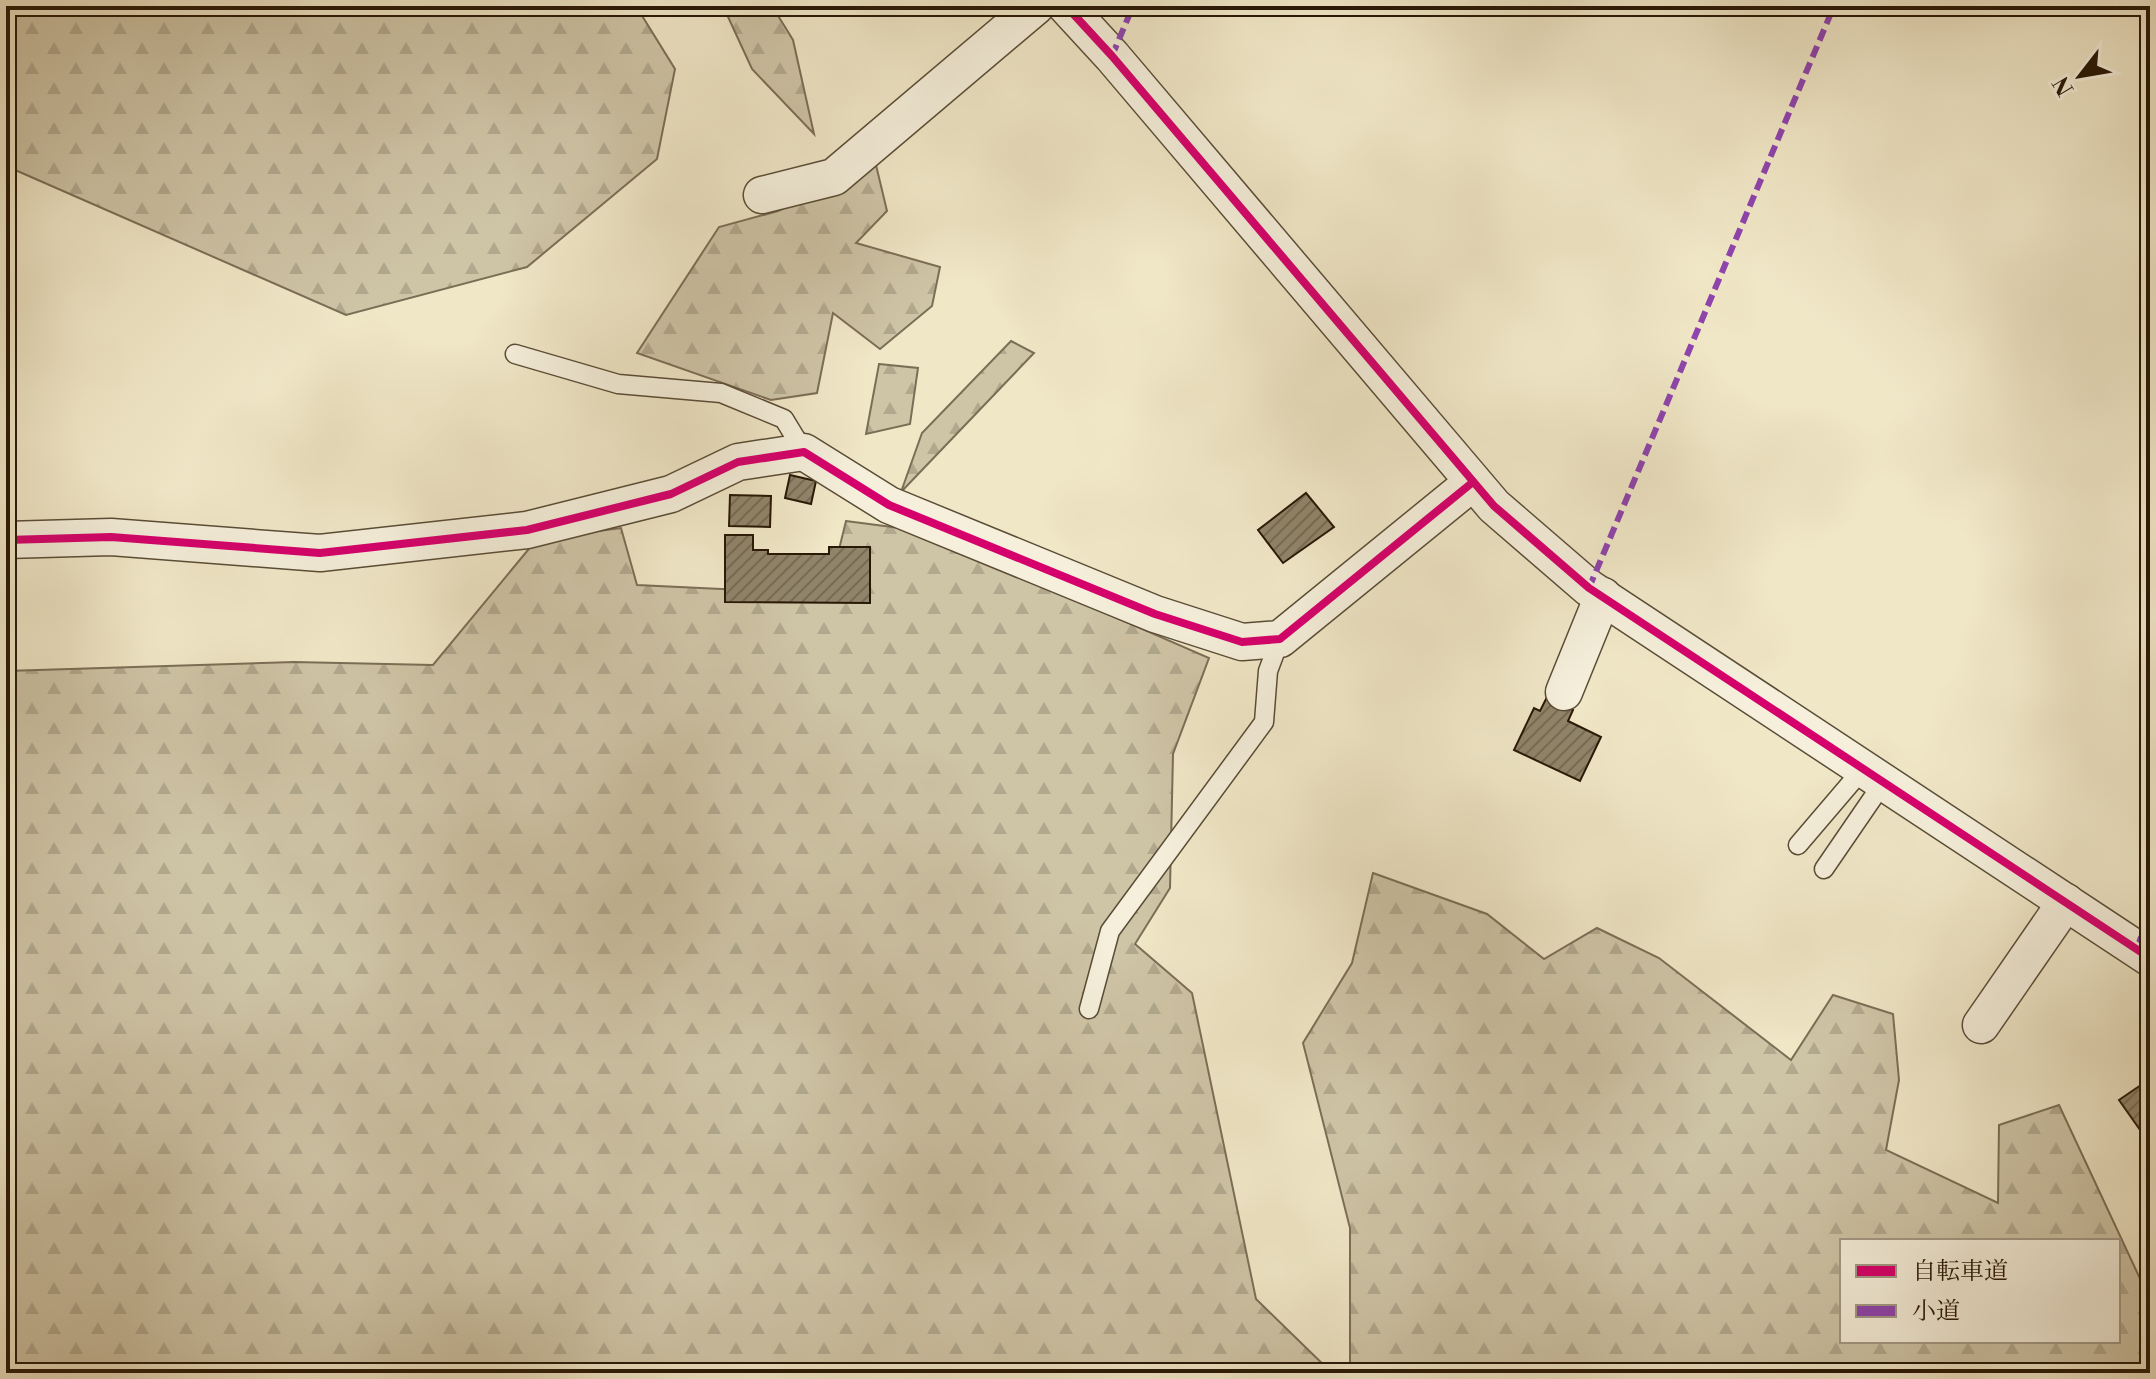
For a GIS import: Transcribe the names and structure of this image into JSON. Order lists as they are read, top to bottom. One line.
{"legend":["自転車道","小道"],"north":"bottom left"}
